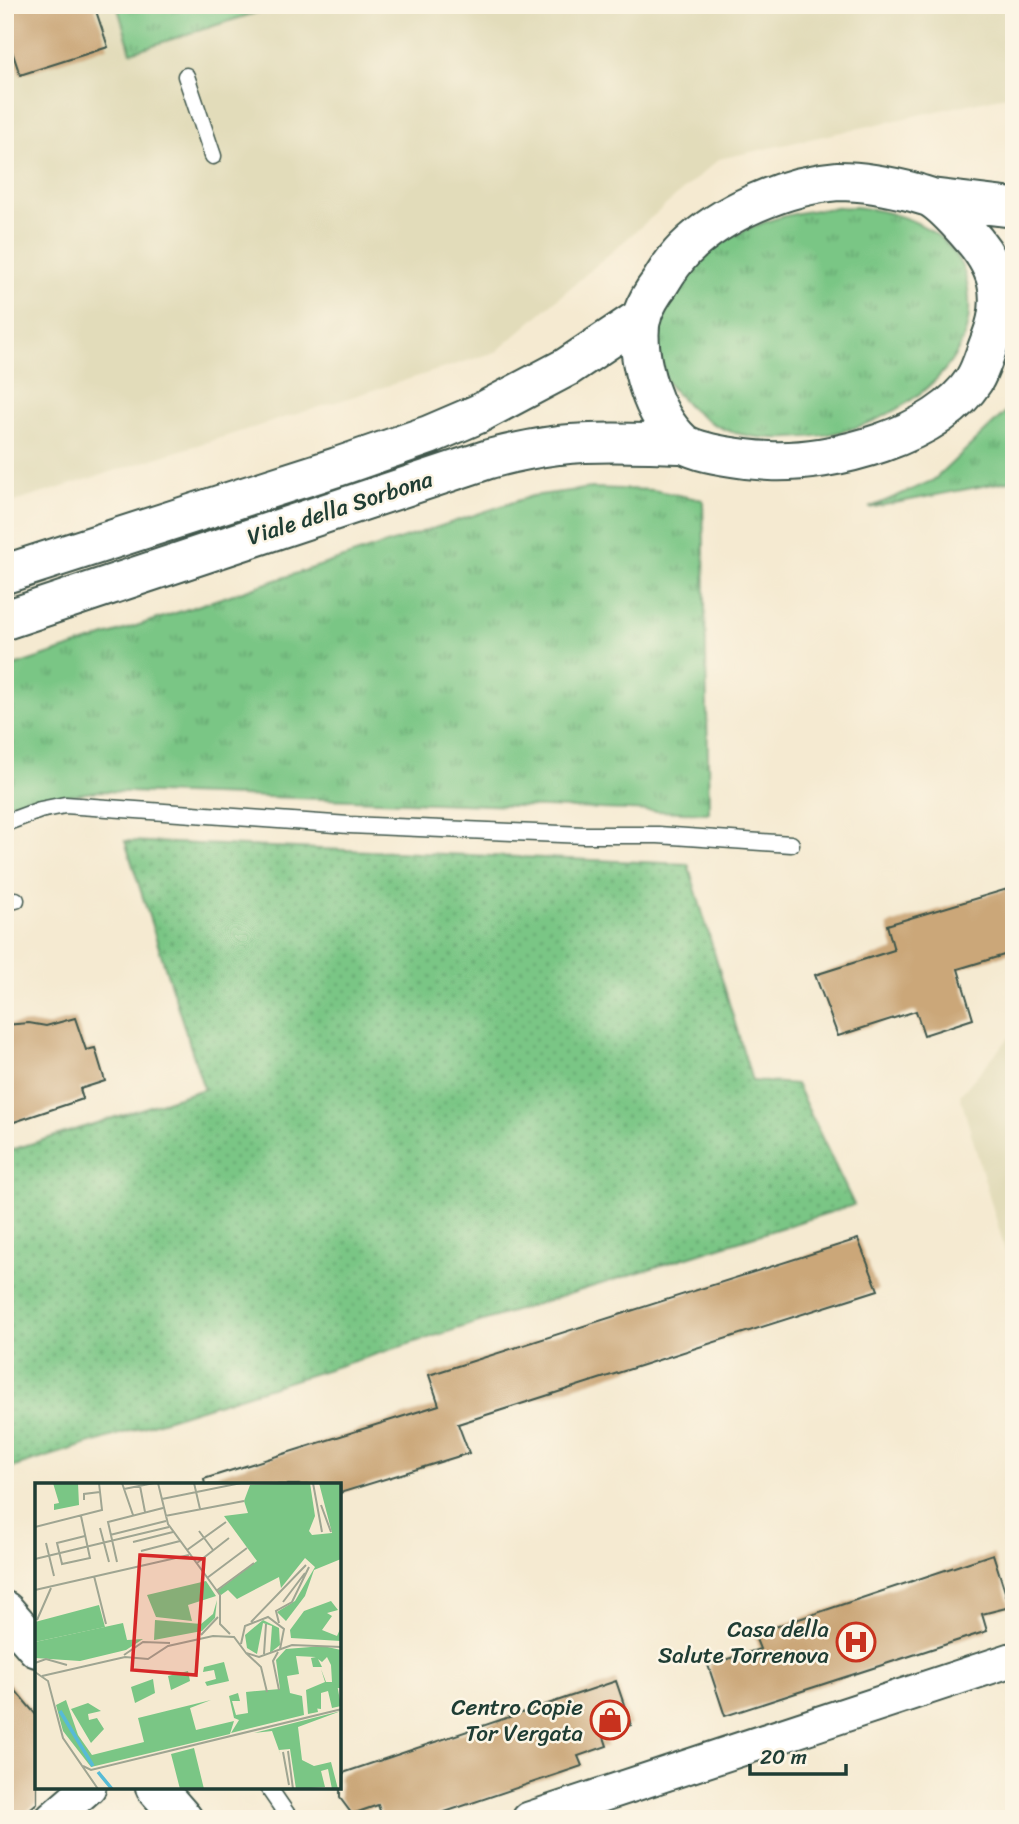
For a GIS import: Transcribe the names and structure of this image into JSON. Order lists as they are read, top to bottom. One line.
{"streets":{"street":["Viale della Sorbona"]},"places":{"hospital":["Casa della Salute Torrenova"],"shop":["Centro Copie Tor Vergata"]},"scale_bar":"20 m"}
